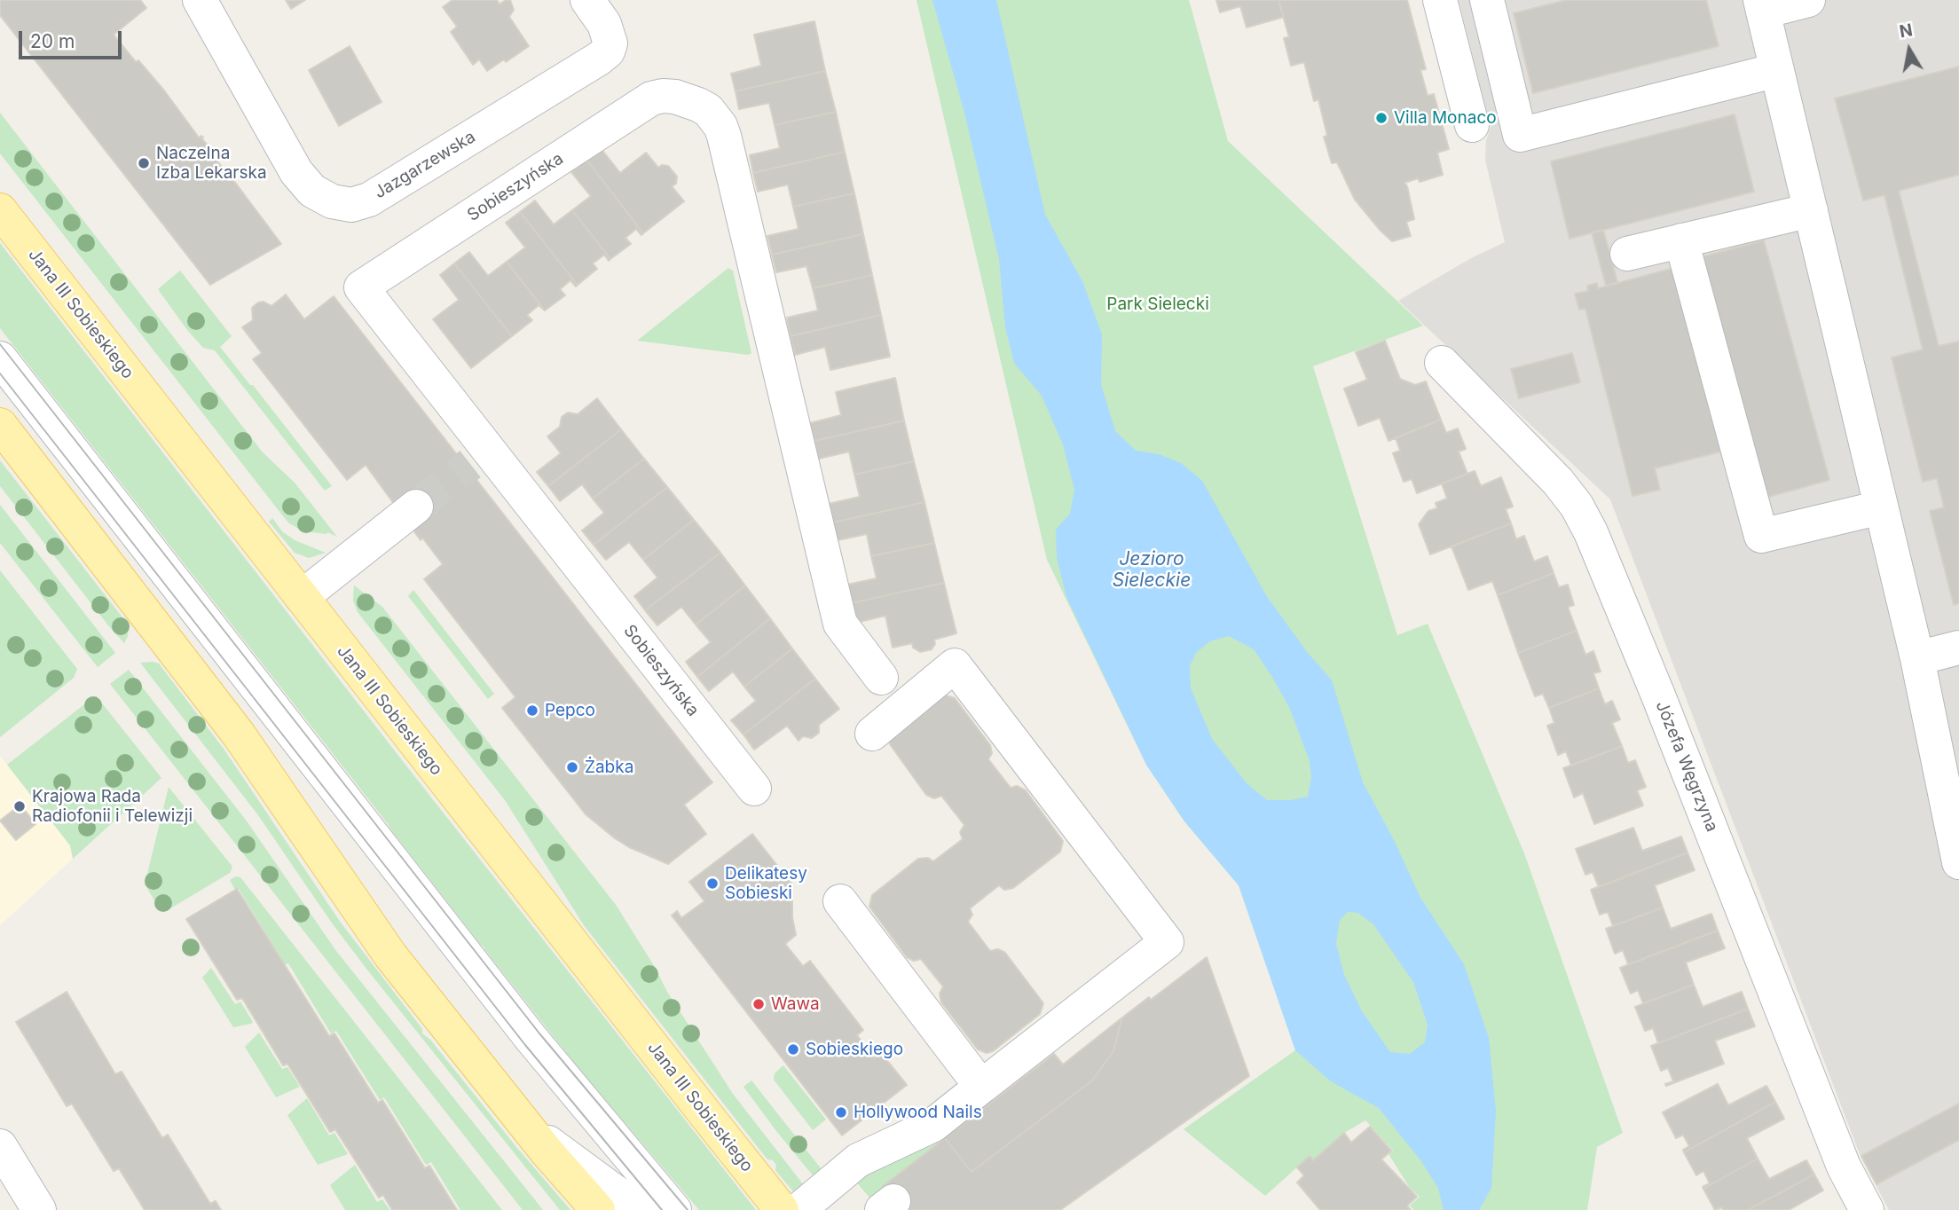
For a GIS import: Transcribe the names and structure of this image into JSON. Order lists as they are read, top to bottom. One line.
{"streets":{"main road":["Jana III Sobieskiego"],"street":["Jazgarzewska","Sobieszyńska","Józefa Węgrzyna"]},"water":["Jezioro Sieleckie"],"parks":["Park Sielecki"],"places":["Villa Monaco","Naczelna Izba Lekarska","Pepco","Żabka","Krajowa Rada Radiofonii i Telewizji","Delikatesy Sobieski","Wawa","Sobieskiego","Hollywood Nails"],"scale_bar":"20 m","north":"top"}
